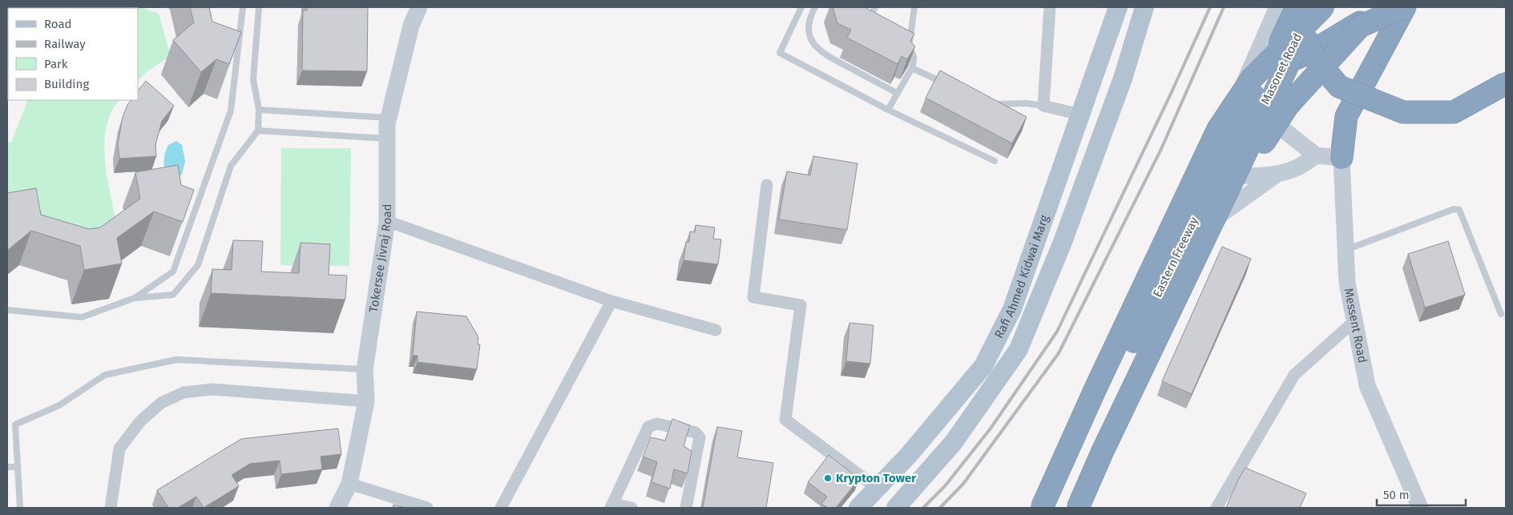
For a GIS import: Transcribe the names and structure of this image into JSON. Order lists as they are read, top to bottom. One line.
{"streets":{"highway":["Eastern Freeway"],"main road":["Rafi Ahmed Kidwai Marg"],"street":["Masonet Road","Tokersee Jivraj Road","Messent Road"]},"places":["Krypton Tower"],"legend":["Road","Railway","Park","Building"],"scale_bar":"50 m"}
